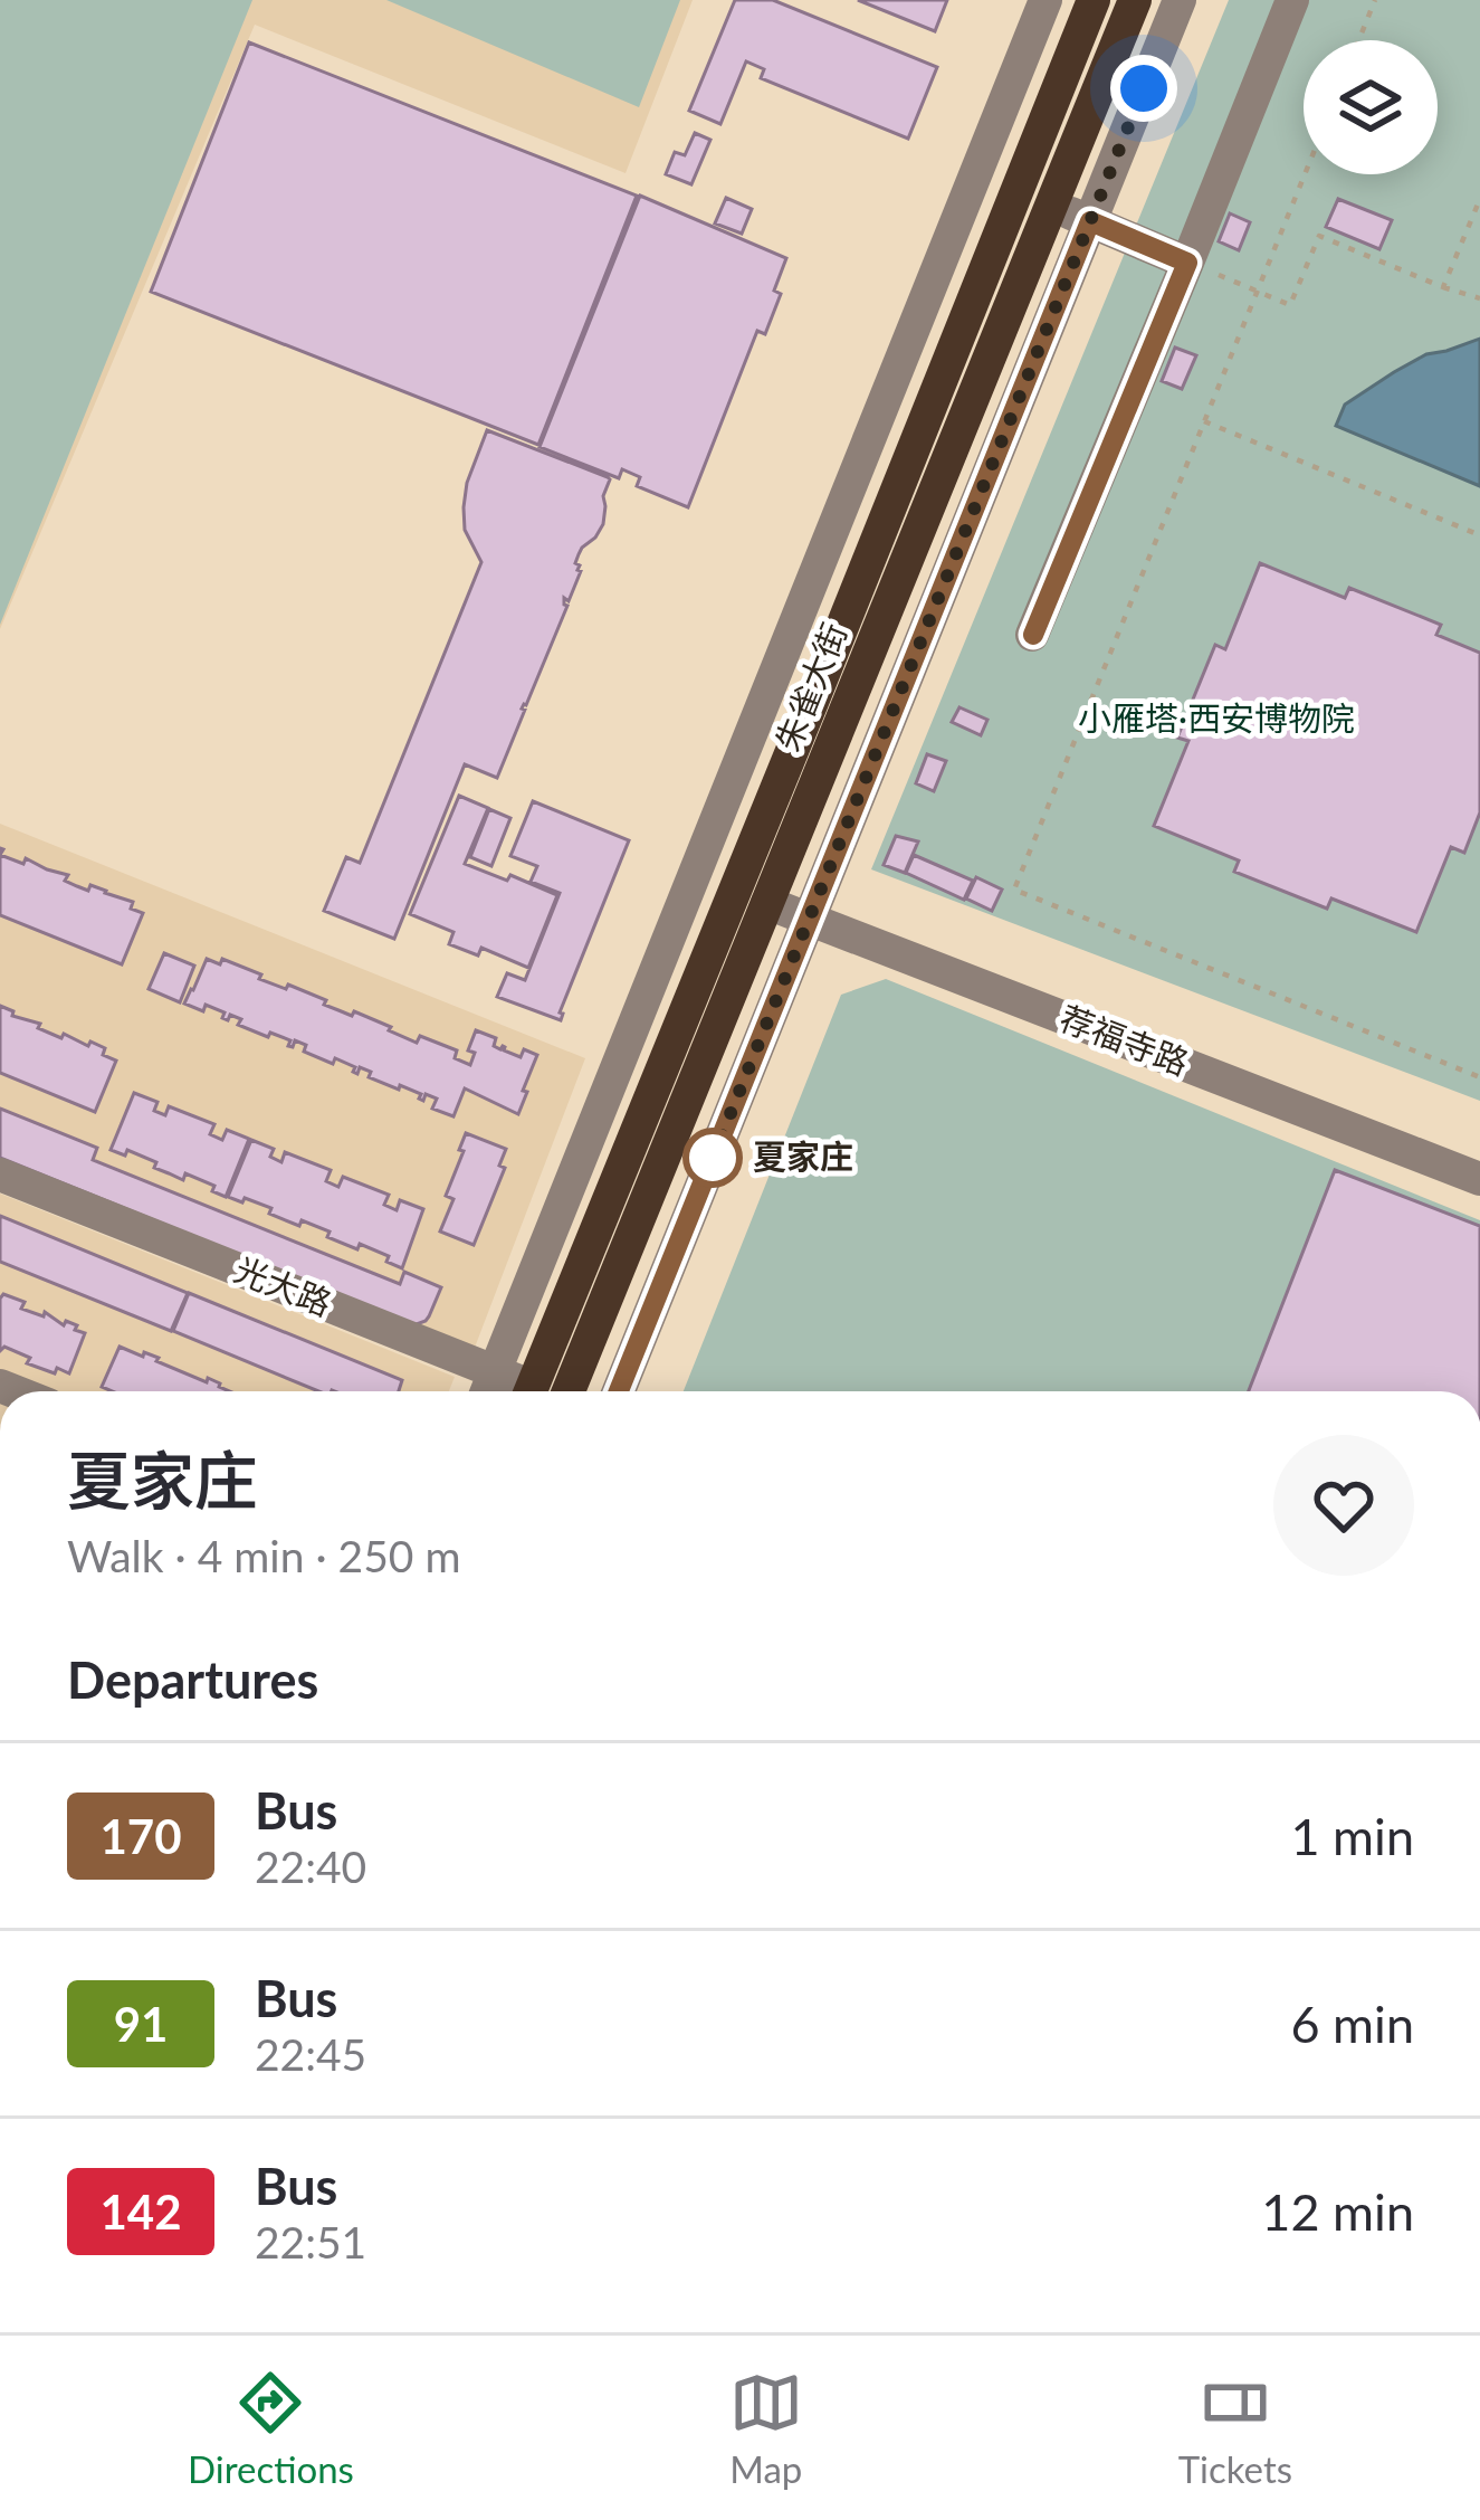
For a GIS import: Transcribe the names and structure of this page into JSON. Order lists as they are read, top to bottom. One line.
{"streets":{"main road":["朱雀大街"],"street":["荐福寺路","光大路"]},"crossings":[["朱雀大街","荐福寺路"]],"parks":["小雁塔·西安博物院"],"places":["夏家庄"],"lines":["bus line 170"],"page":{"heading":[["夏家庄","Walk · 4 min · 250 m"],"Departures"],"list":[{"mark":"170","name":"Bus","note":"22:40","value":"1 min"},{"mark":"91","name":"Bus","note":"22:45","value":"6 min"},{"mark":"142","name":"Bus","note":"22:51","value":"12 min"}],"tabs":["Directions","Map","Tickets"]}}
